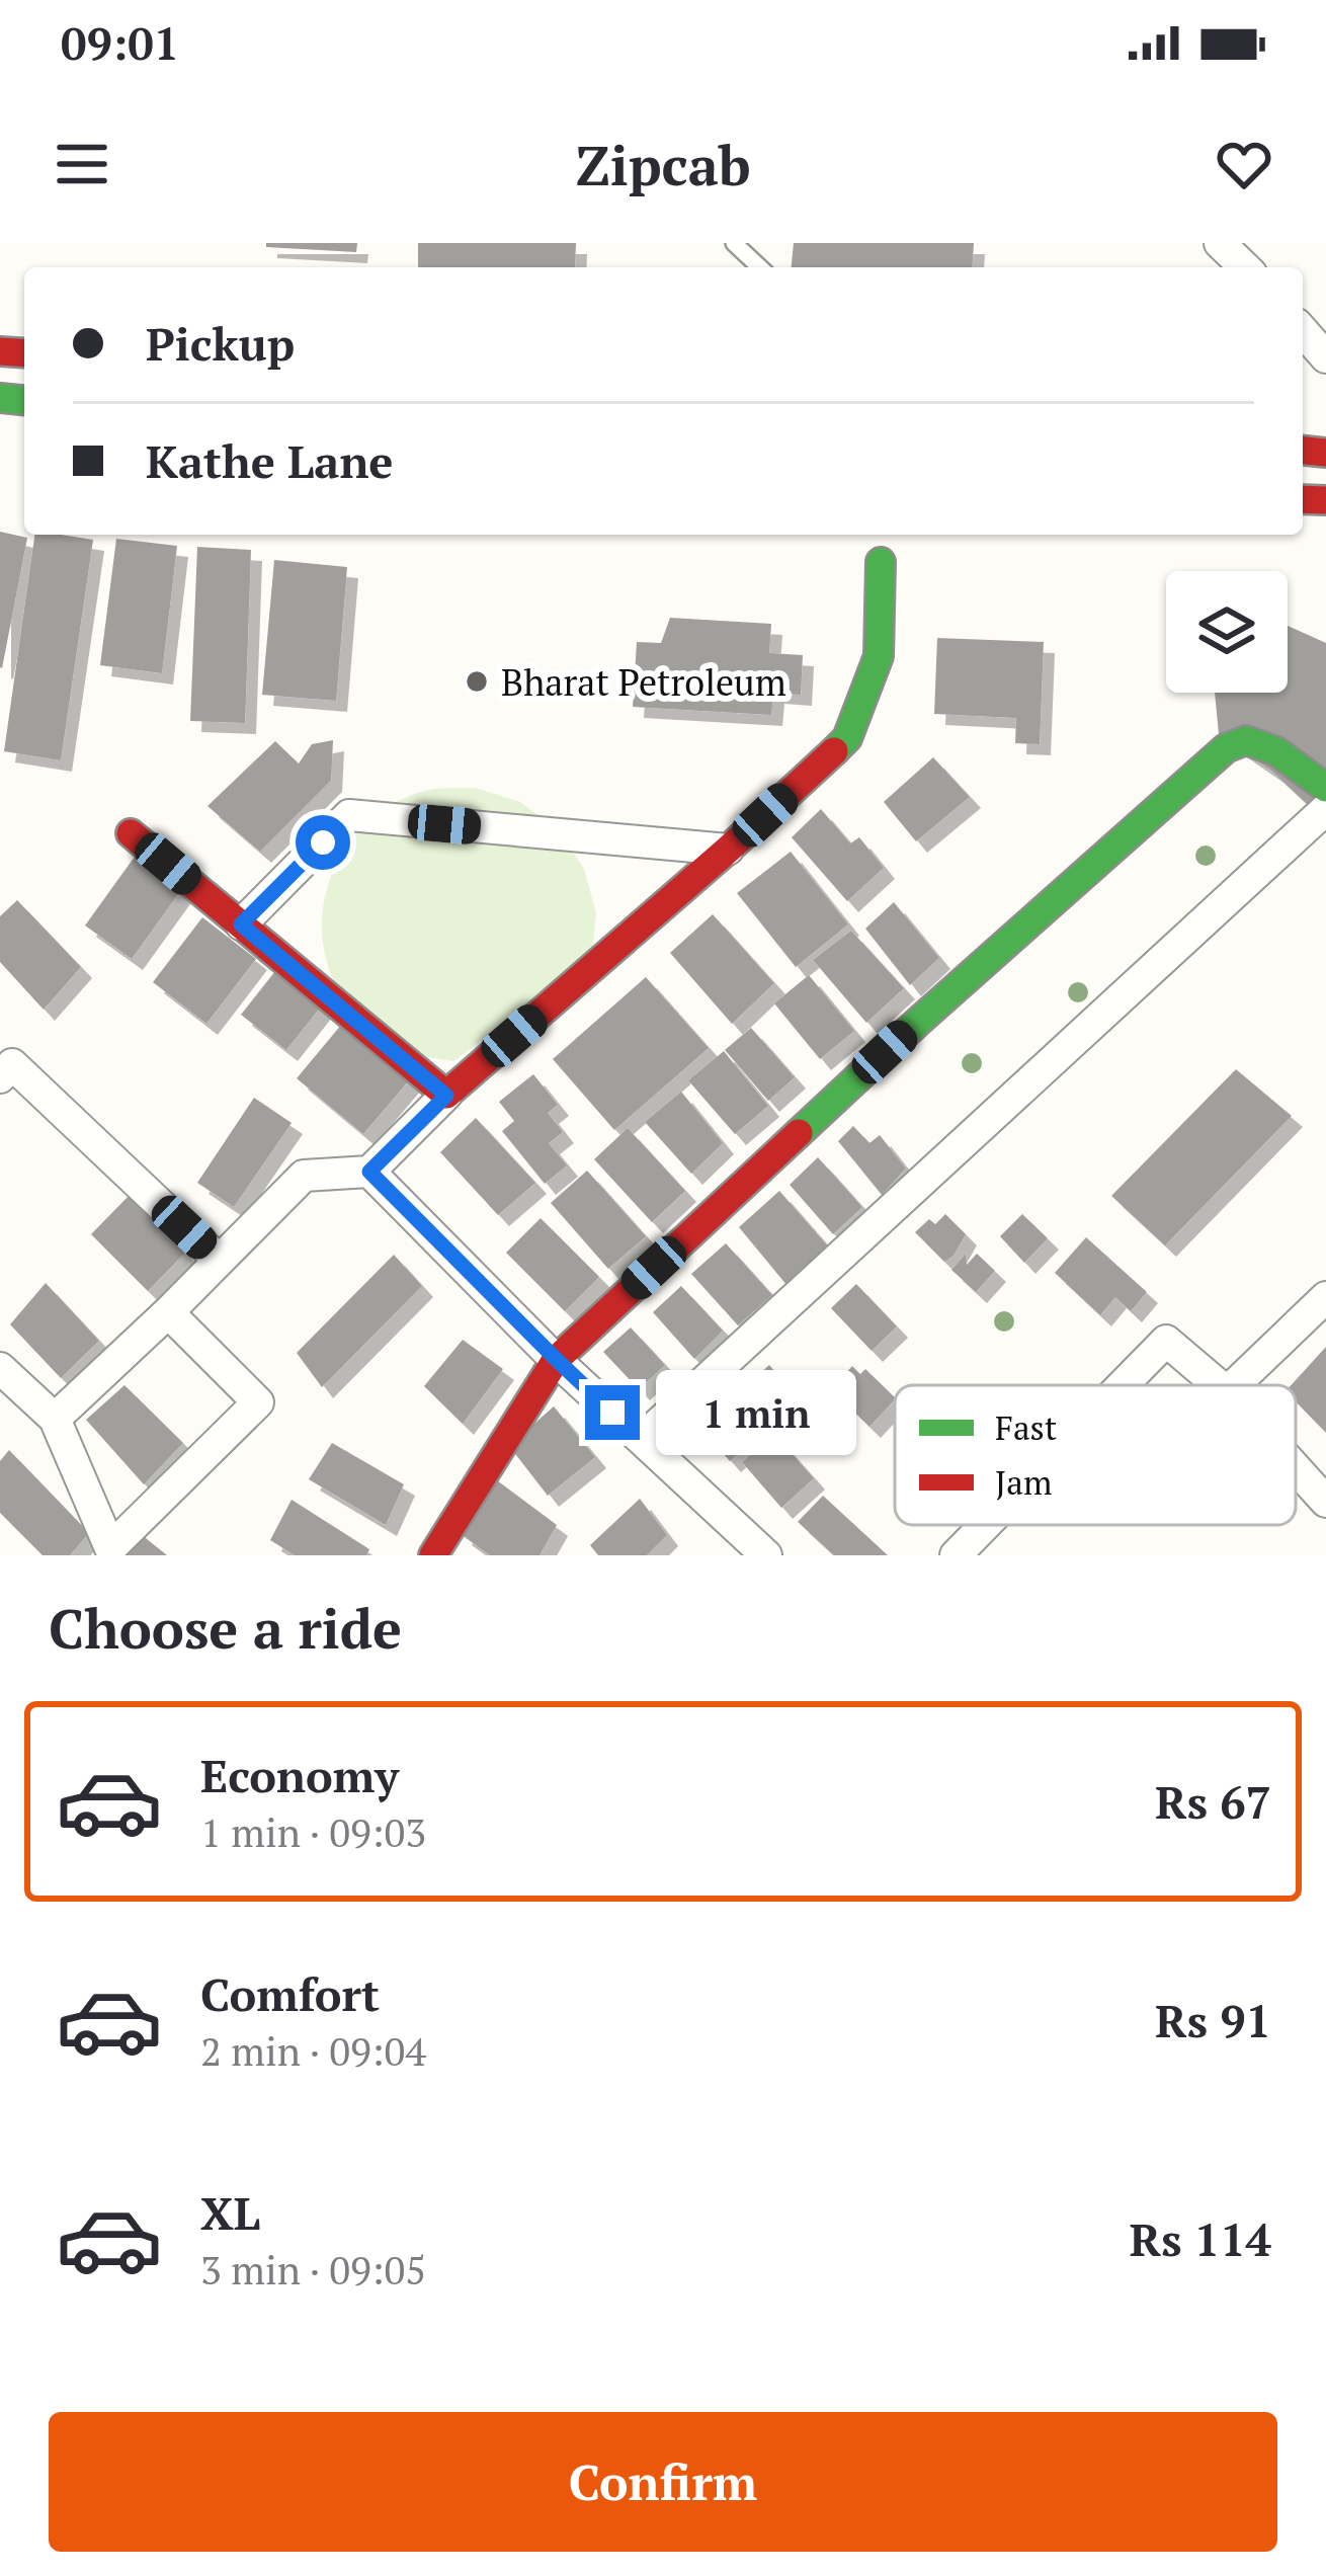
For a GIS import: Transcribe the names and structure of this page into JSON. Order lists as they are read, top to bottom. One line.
{"places":["Bharat Petroleum"],"legend":["Fast","Jam"],"page":{"status":"09:01","header":"Zipcab","banner":["Pickup","Kathe Lane"],"bubble":"1 min","heading":"Choose a ride","list":[{"name":"Economy","note":"1 min · 09:03","value":"Rs 67"},{"name":"Comfort","note":"2 min · 09:04","value":"Rs 91"},{"name":"XL","note":"3 min · 09:05","value":"Rs 114"}],"buttons":"Confirm"}}
